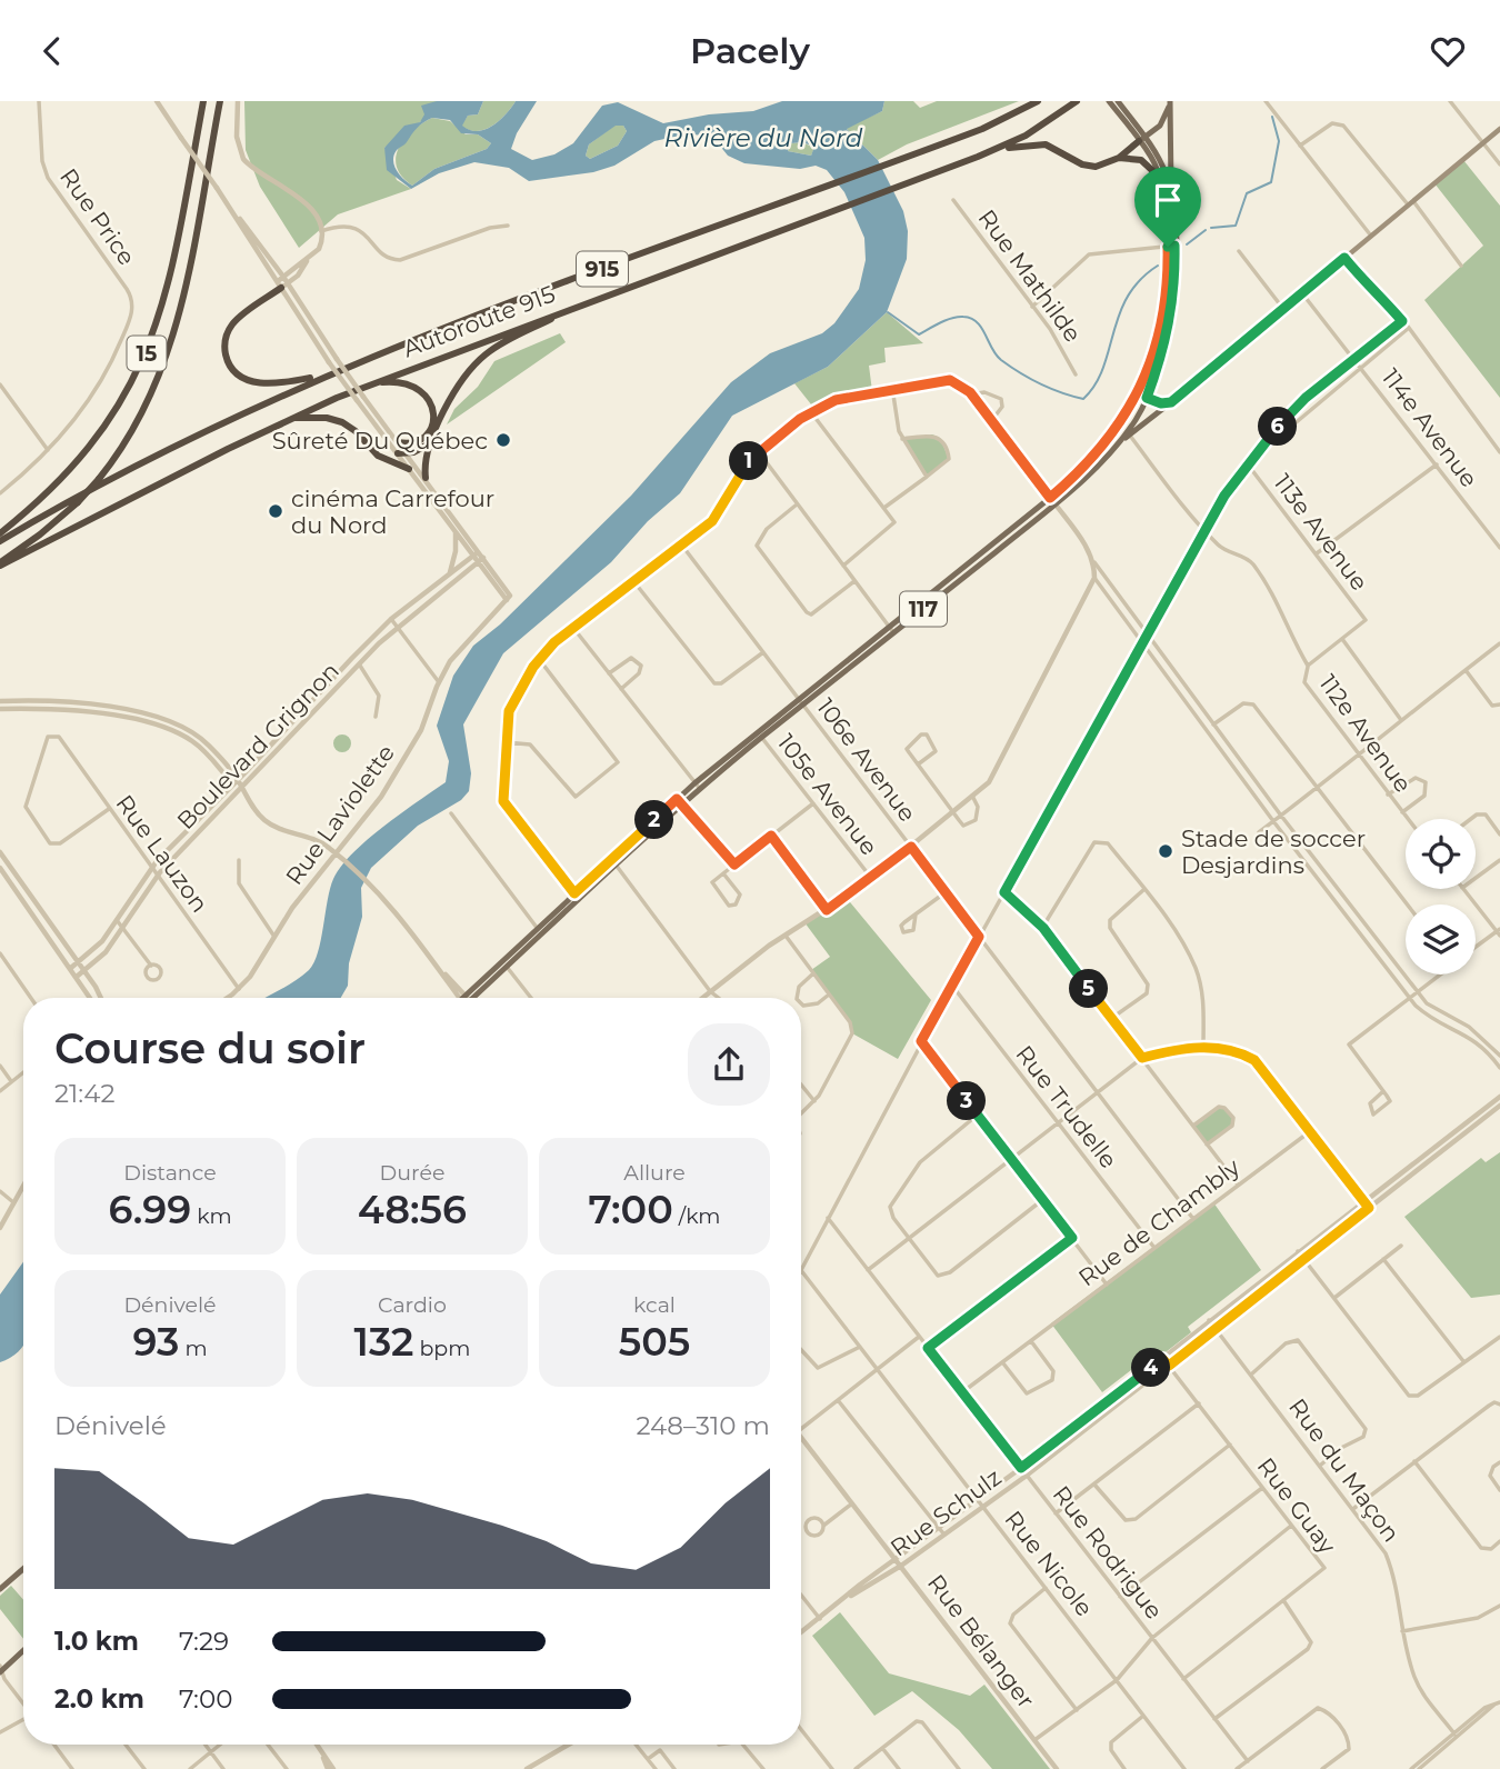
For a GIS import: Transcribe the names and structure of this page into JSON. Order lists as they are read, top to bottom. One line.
{"streets":{"highway":["915","Autoroute 915","15"],"main road":["117"],"street":["Rue Price","Rue Mathilde","114e Avenue","113e Avenue","112e Avenue","Boulevard Grignon","106e Avenue","105e Avenue","Rue Laviolette","Rue Lauzon","Rue Trudelle","Rue de Chambly","Rue du Maçon","Rue Guay","Rue Schulz","Rue Rodrigue","Rue Nicole","Rue Bélanger"]},"crossings":[["Autoroute 915","15"],["117","106e Avenue"],["117","105e Avenue"],["Boulevard Grignon","Rue Laviolette"],["Boulevard Grignon","Rue Lauzon"],["106e Avenue","Rue de Chambly"],["Rue Laviolette","Rue Lauzon"],["Rue Trudelle","Rue de Chambly"],["Rue de Chambly","Rue Rodrigue"],["Rue du Maçon","Rue Schulz"],["Rue Guay","Rue Schulz"],["Rue Guay","Rue Rodrigue"],["Rue Schulz","Rue Rodrigue"],["Rue Schulz","Rue Nicole"],["Rue Schulz","Rue Bélanger"]],"water":["Rivière du Nord"],"places":["Sûreté Du Québec","cinéma Carrefour du Nord","Stade de soccer Desjardins"],"page":{"header":"Pacely","pins":["6","1","2","5","3","4"],"heading":["Course du soir","21:42"],"stats":[["Distance","6.99 km"],["Durée","48:56"],["Allure","7:00 /km"],["Dénivelé","93 m"],["Cardio","132 bpm"],["kcal","505"]],"chart":["Dénivelé","248–310 m"],"list":[{"name":"1.0 km","note":"7:29"},{"name":"2.0 km","note":"7:00"}]}}
